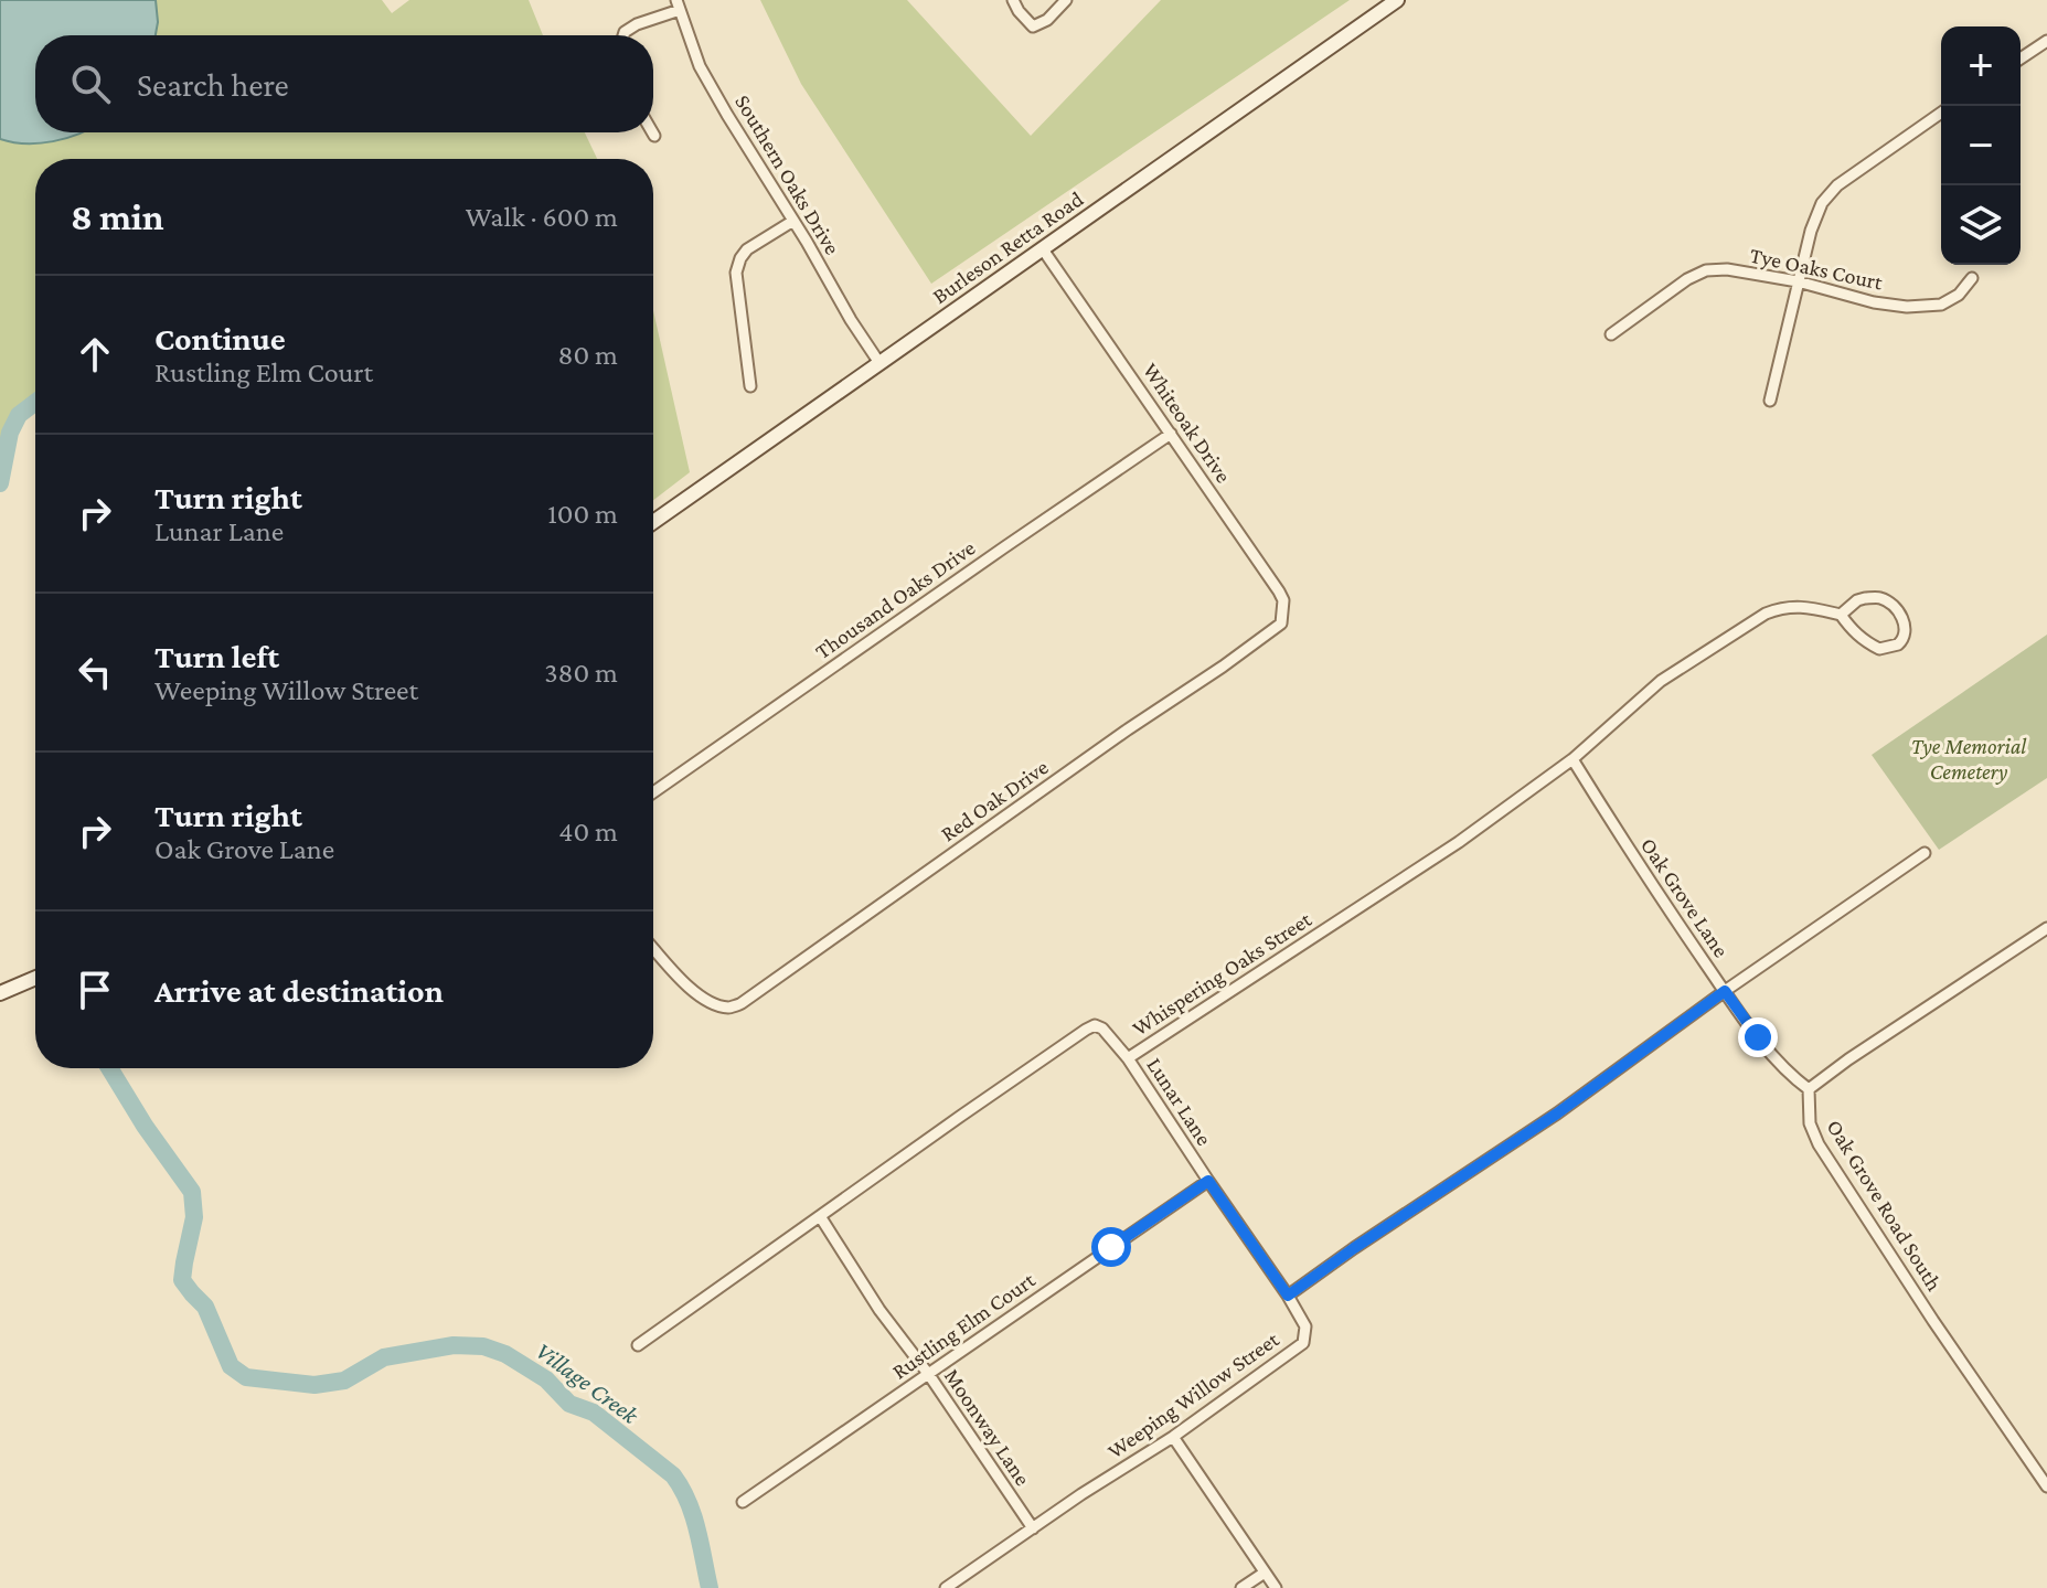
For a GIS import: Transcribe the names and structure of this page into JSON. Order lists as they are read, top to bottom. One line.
{"streets":{"street":["Southern Oaks Drive","Burleson Retta Road","Tye Oaks Court","Whiteoak Drive","Thousand Oaks Drive","Red Oak Drive","Oak Grove Lane","Whispering Oaks Street","Lunar Lane","Oak Grove Road South","Rustling Elm Court","Weeping Willow Street","Moonway Lane"]},"crossings":[["Southern Oaks Drive","Burleson Retta Road"],["Burleson Retta Road","Whiteoak Drive"],["Whiteoak Drive","Thousand Oaks Drive"],["Whiteoak Drive","Red Oak Drive"],["Oak Grove Lane","Whispering Oaks Street"],["Oak Grove Lane","Oak Grove Road South"],["Whispering Oaks Street","Lunar Lane"],["Whispering Oaks Street","Moonway Lane"],["Lunar Lane","Rustling Elm Court"],["Lunar Lane","Weeping Willow Street"],["Rustling Elm Court","Moonway Lane"],["Weeping Willow Street","Moonway Lane"]],"water":["Village Creek"],"parks":["Tye Memorial Cemetery"],"page":{"map_buttons":["+","−"],"search":"Search here","heading":["8 min","Walk · 600 m"],"list":[["Continue","Rustling Elm Court","80 m"],["Turn right","Lunar Lane","100 m"],["Turn left","Weeping Willow Street","380 m"],["Turn right","Oak Grove Lane","40 m"],"Arrive at destination"]}}
